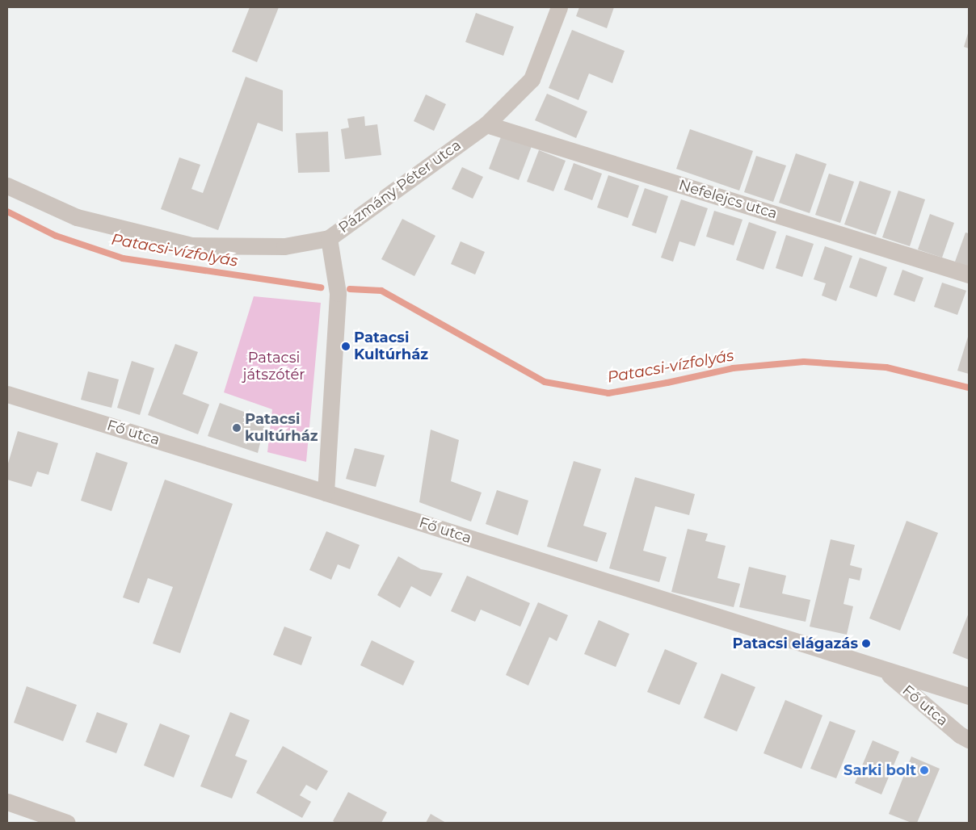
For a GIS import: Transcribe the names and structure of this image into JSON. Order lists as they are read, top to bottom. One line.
{"streets":{"street":["Pázmány Péter utca","Nefelejcs utca","Fő utca"]},"crossings":[["Pázmány Péter utca","Nefelejcs utca"],["Pázmány Péter utca","Fő utca"]],"water":["Patacsi-vízfolyás"],"parks":["Patacsi játszótér"],"places":["Patacsi Kultúrház","Patacsi kultúrház","Patacsi elágazás","Sarki bolt"]}
